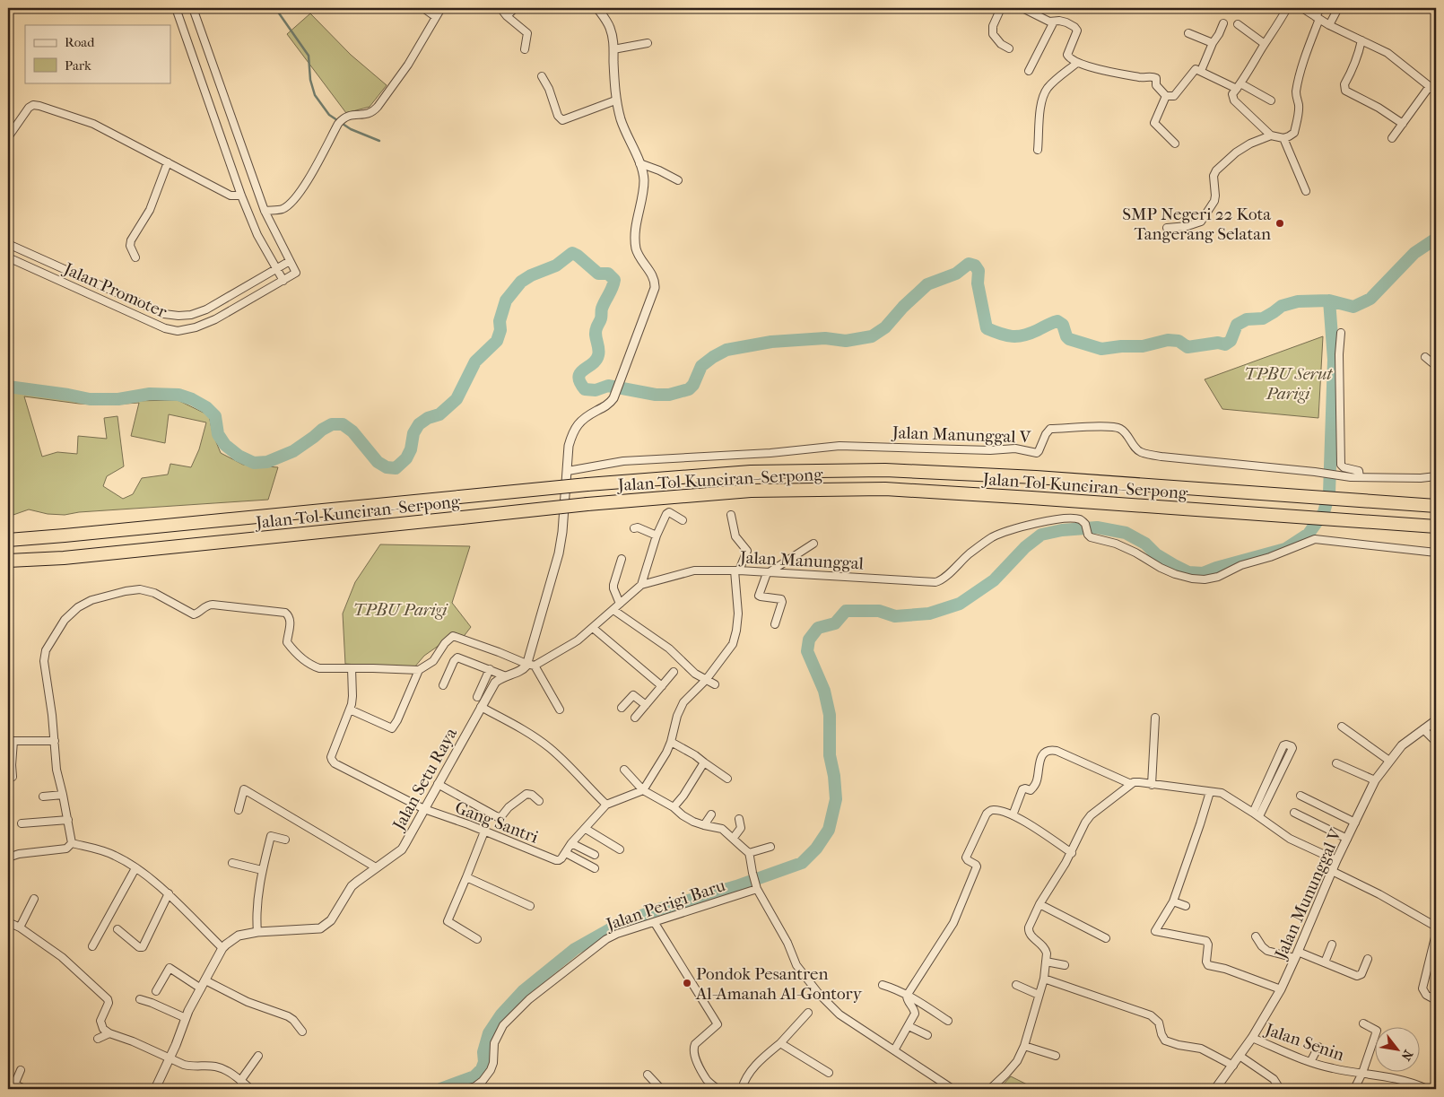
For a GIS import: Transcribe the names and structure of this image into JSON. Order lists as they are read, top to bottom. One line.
{"streets":{"highway":["Jalan Tol Kunciran–Serpong"],"street":["Jalan Promoter","Jalan Manunggal V","Jalan Manunggal","Jalan Setu Raya","Gang Santri","Jalan Mununggal V","Jalan Perigi Baru","Jalan Senin"]},"crossings":[["Jalan Manunggal","Jalan Setu Raya"],["Jalan Setu Raya","Gang Santri"],["Jalan Mununggal V","Jalan Senin"]],"parks":["TPBU Serut Parigi","TPBU Parigi"],"places":["SMP Negeri 22 Kota Tangerang Selatan","Pondok Pesantren Al-Amanah Al-Gontory"],"legend":["Road","Park"],"north":"bottom right"}
